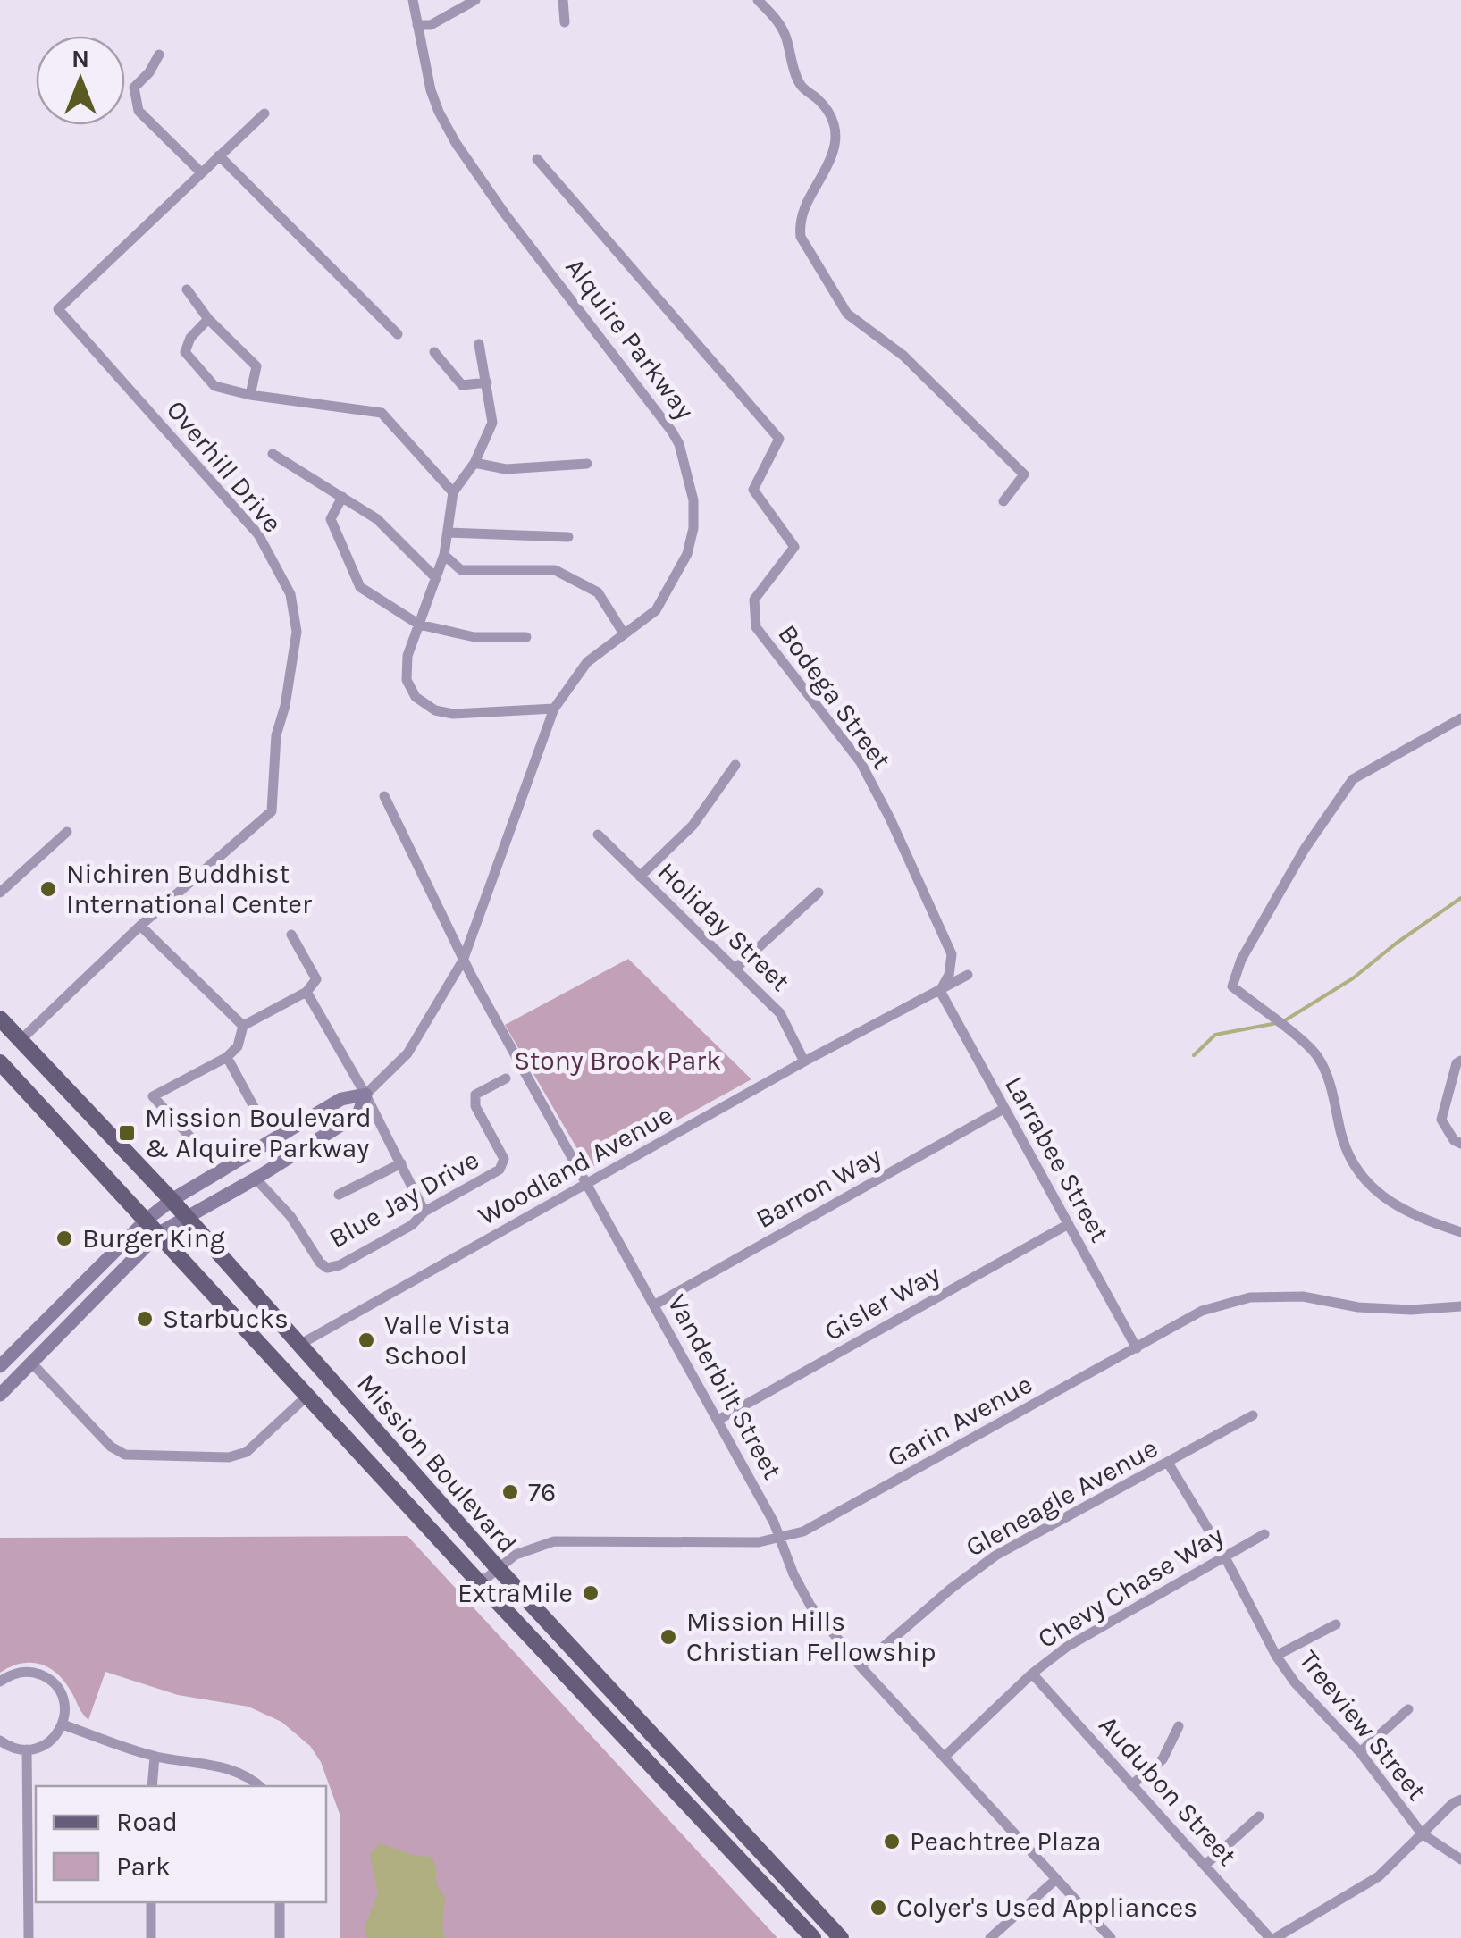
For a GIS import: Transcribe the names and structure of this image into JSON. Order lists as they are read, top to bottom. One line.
{"streets":{"main road":["Alquire Parkway","Mission Boulevard"],"street":["Overhill Drive","Bodega Street","Holiday Street","Larrabee Street","Woodland Avenue","Barron Way","Blue Jay Drive","Gisler Way","Vanderbilt Street","Garin Avenue","Gleneagle Avenue","Chevy Chase Way","Treeview Street","Audubon Street"]},"crossings":[["Alquire Parkway","Blue Jay Drive"],["Alquire Parkway","Vanderbilt Street"],["Alquire Parkway","Mission Boulevard"],["Overhill Drive","Mission Boulevard"],["Bodega Street","Larrabee Street"],["Bodega Street","Woodland Avenue"],["Holiday Street","Woodland Avenue"],["Larrabee Street","Woodland Avenue"],["Larrabee Street","Barron Way"],["Larrabee Street","Gisler Way"],["Larrabee Street","Garin Avenue"],["Woodland Avenue","Vanderbilt Street"],["Woodland Avenue","Mission Boulevard"],["Barron Way","Vanderbilt Street"],["Gisler Way","Vanderbilt Street"],["Vanderbilt Street","Garin Avenue"],["Vanderbilt Street","Gleneagle Avenue"],["Vanderbilt Street","Chevy Chase Way"],["Garin Avenue","Mission Boulevard"],["Gleneagle Avenue","Treeview Street"],["Chevy Chase Way","Treeview Street"],["Chevy Chase Way","Audubon Street"]],"parks":["Stony Brook Park"],"places":{"other":["Nichiren Buddhist International Center","Burger King","Starbucks","Valle Vista School","76","ExtraMile","Mission Hills Christian Fellowship","Peachtree Plaza","Colyer's Used Appliances"],"transit":["Mission Boulevard & Alquire Parkway"]},"legend":["Road","Park"],"north":"top"}
